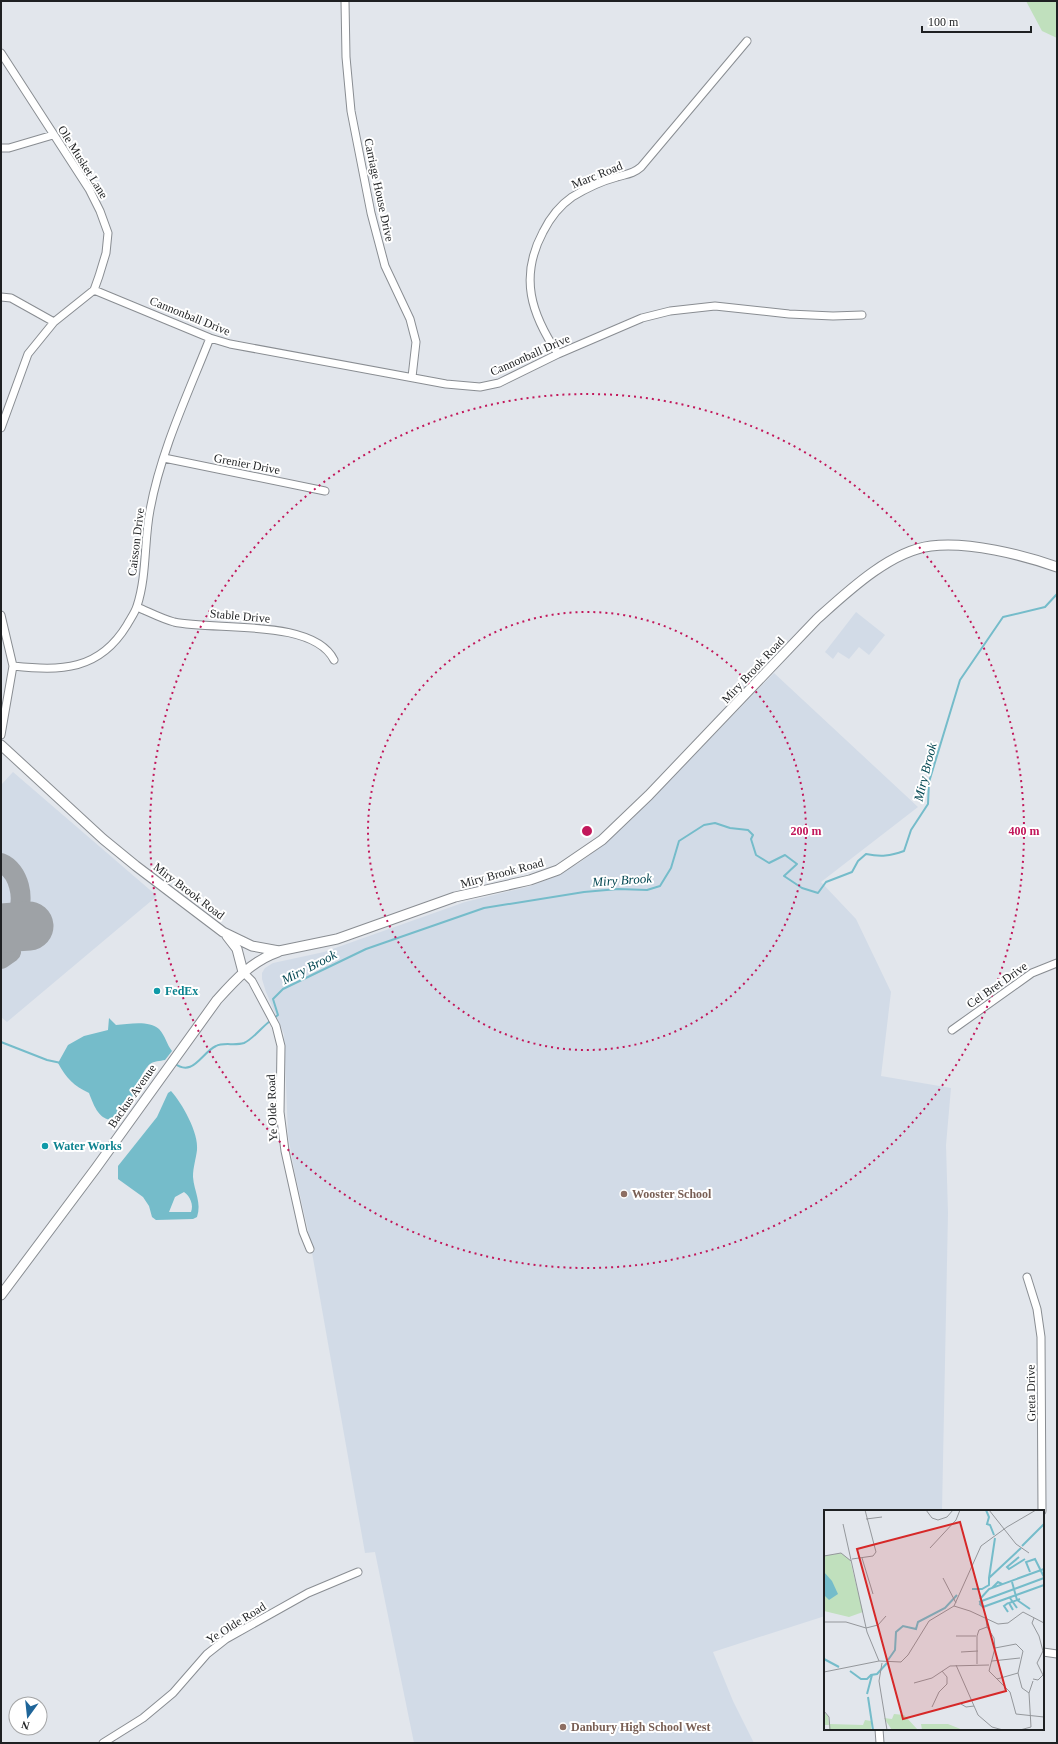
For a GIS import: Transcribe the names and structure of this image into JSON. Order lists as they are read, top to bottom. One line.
{"streets":{"main road":["Miry Brook Road","Backus Avenue"],"street":["Ole Musket Lane","Marc Road","Carriage House Drive","Cannonball Drive","Grenier Drive","Caisson Drive","Stable Drive","Cel Bret Drive","Ye Olde Road","Greta Drive"]},"crossings":[["Ole Musket Lane","Cannonball Drive"],["Marc Road","Cannonball Drive"],["Carriage House Drive","Cannonball Drive"],["Cannonball Drive","Caisson Drive"],["Grenier Drive","Caisson Drive"],["Caisson Drive","Stable Drive"],["Miry Brook Road","Backus Avenue"],["Backus Avenue","Ye Olde Road"]],"water":["Miry Brook"],"places":["FedEx","Water Works","Wooster School","Danbury High School West"],"scale_bar":"100 m","north":"bottom","rings":["200 m","400 m"]}
